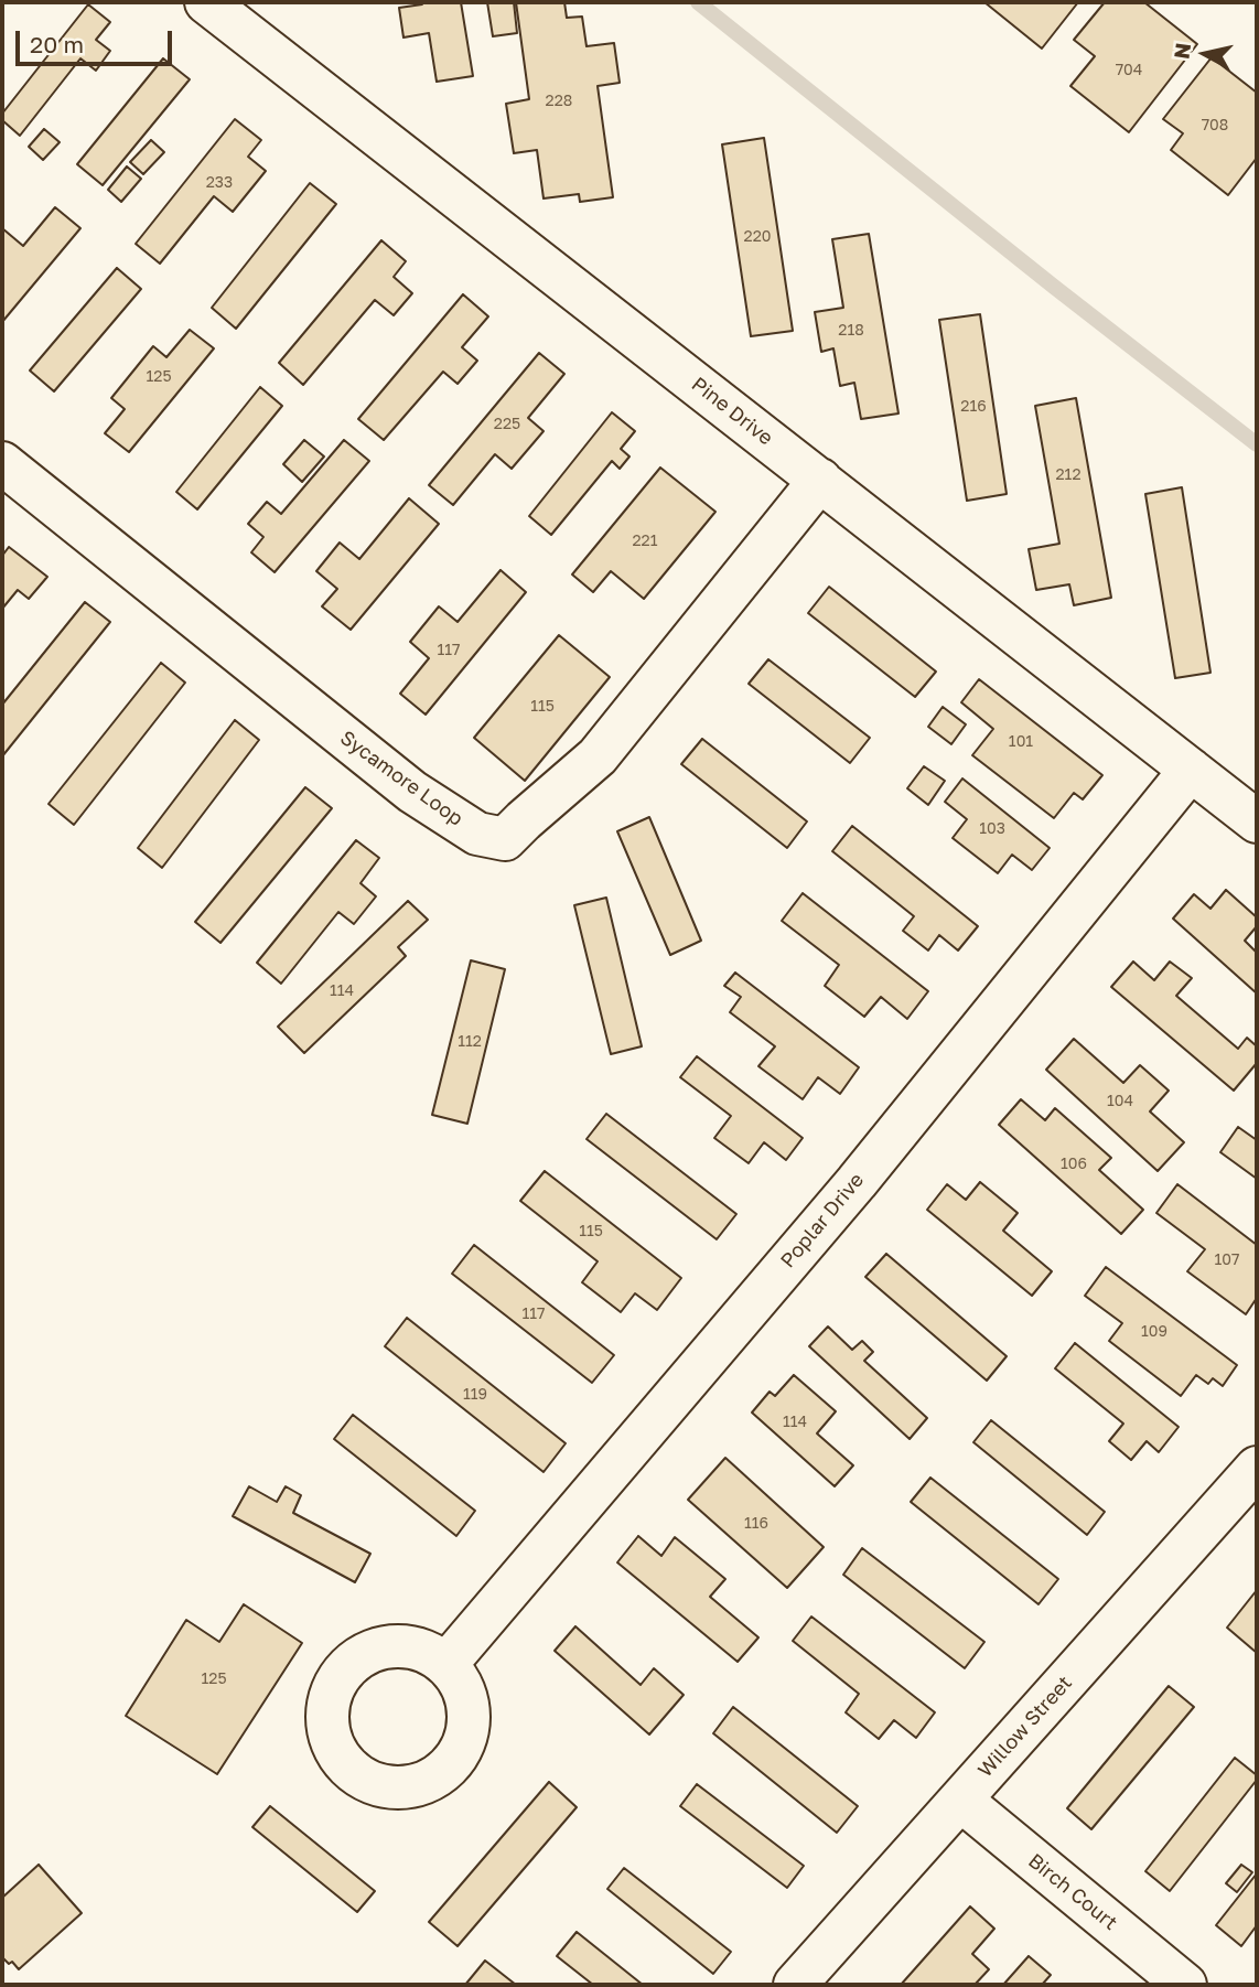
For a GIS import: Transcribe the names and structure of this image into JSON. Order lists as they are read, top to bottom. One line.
{"streets":{"street":["Pine Drive","Sycamore Loop","Poplar Drive","Willow Street","Birch Court"]},"crossings":[["Pine Drive","Sycamore Loop"],["Pine Drive","Poplar Drive"],["Willow Street","Birch Court"]],"house_numbers":["704","228","708","233","220","218","125","216","225","212","221","117","115","101","103","114","112","104","106","115","107","117","109","119","114","116","125"],"scale_bar":"20 m","north":"left"}
